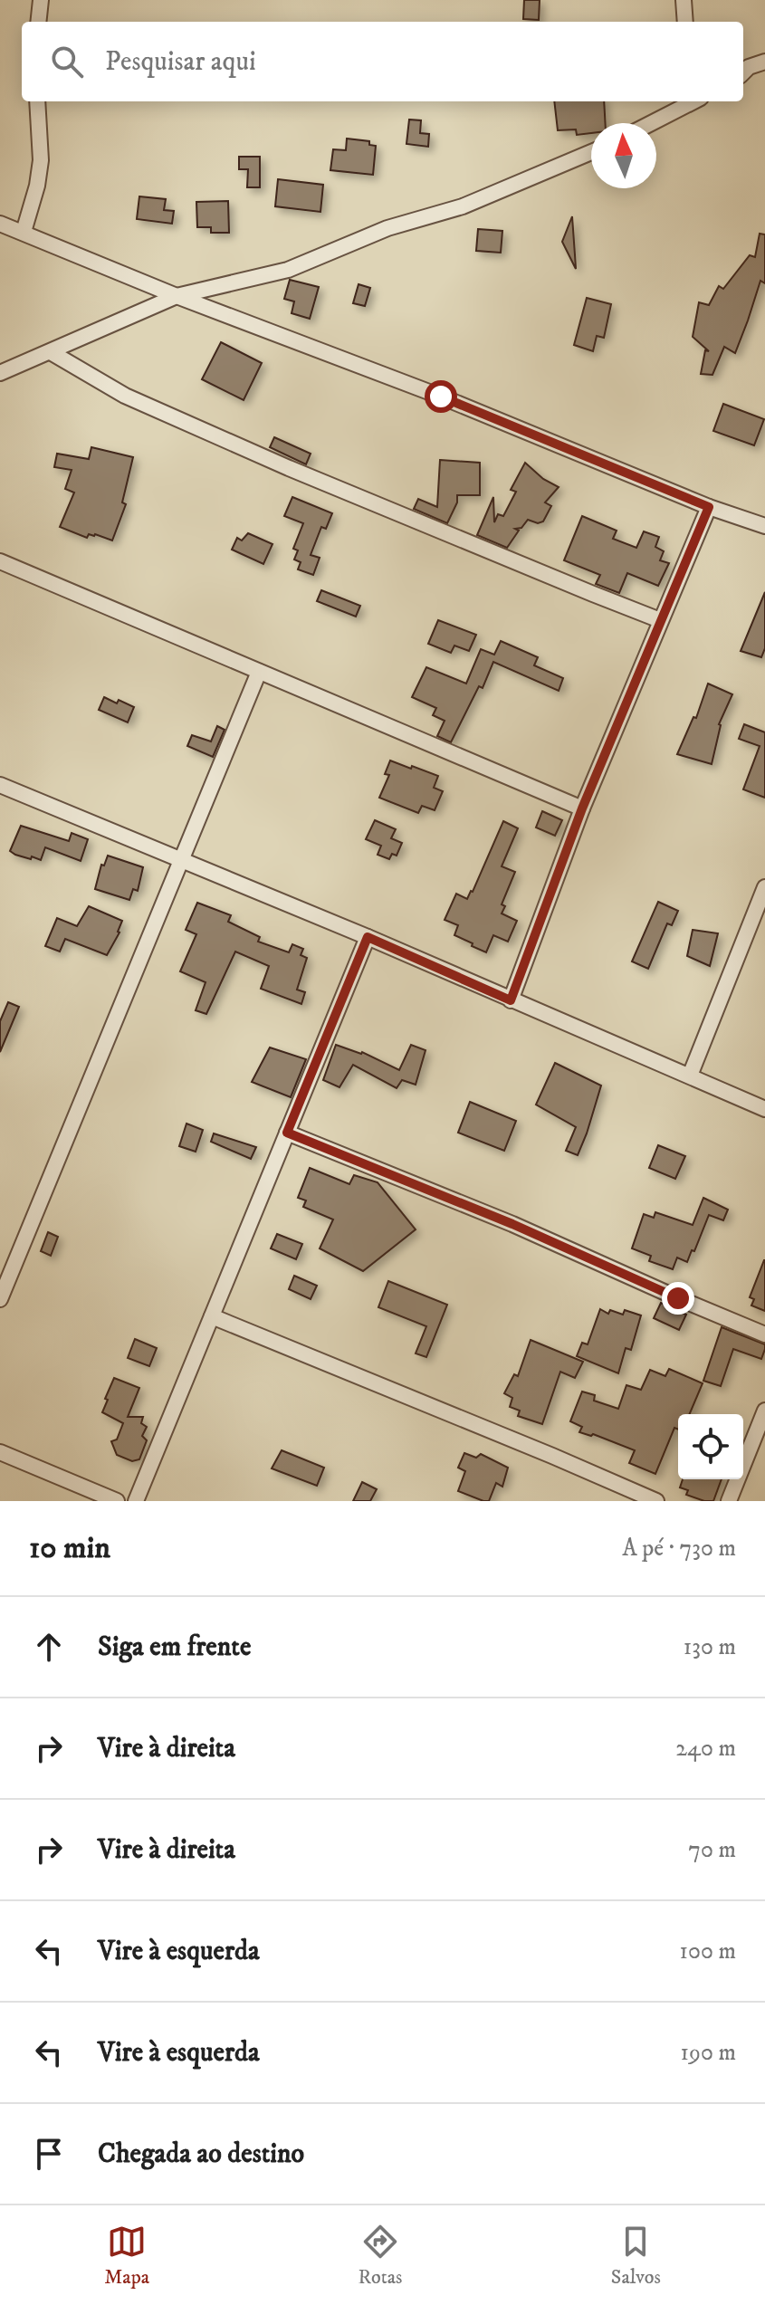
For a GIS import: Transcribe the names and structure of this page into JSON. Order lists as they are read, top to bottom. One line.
{"north":"top","page":{"search":"Pesquisar aqui","heading":["10 min","A pé · 730 m"],"list":[["Siga em frente","130 m"],["Vire à direita","240 m"],["Vire à direita","70 m"],["Vire à esquerda","100 m"],["Vire à esquerda","190 m"],"Chegada ao destino"],"nav":["Mapa","Rotas","Salvos"]}}
